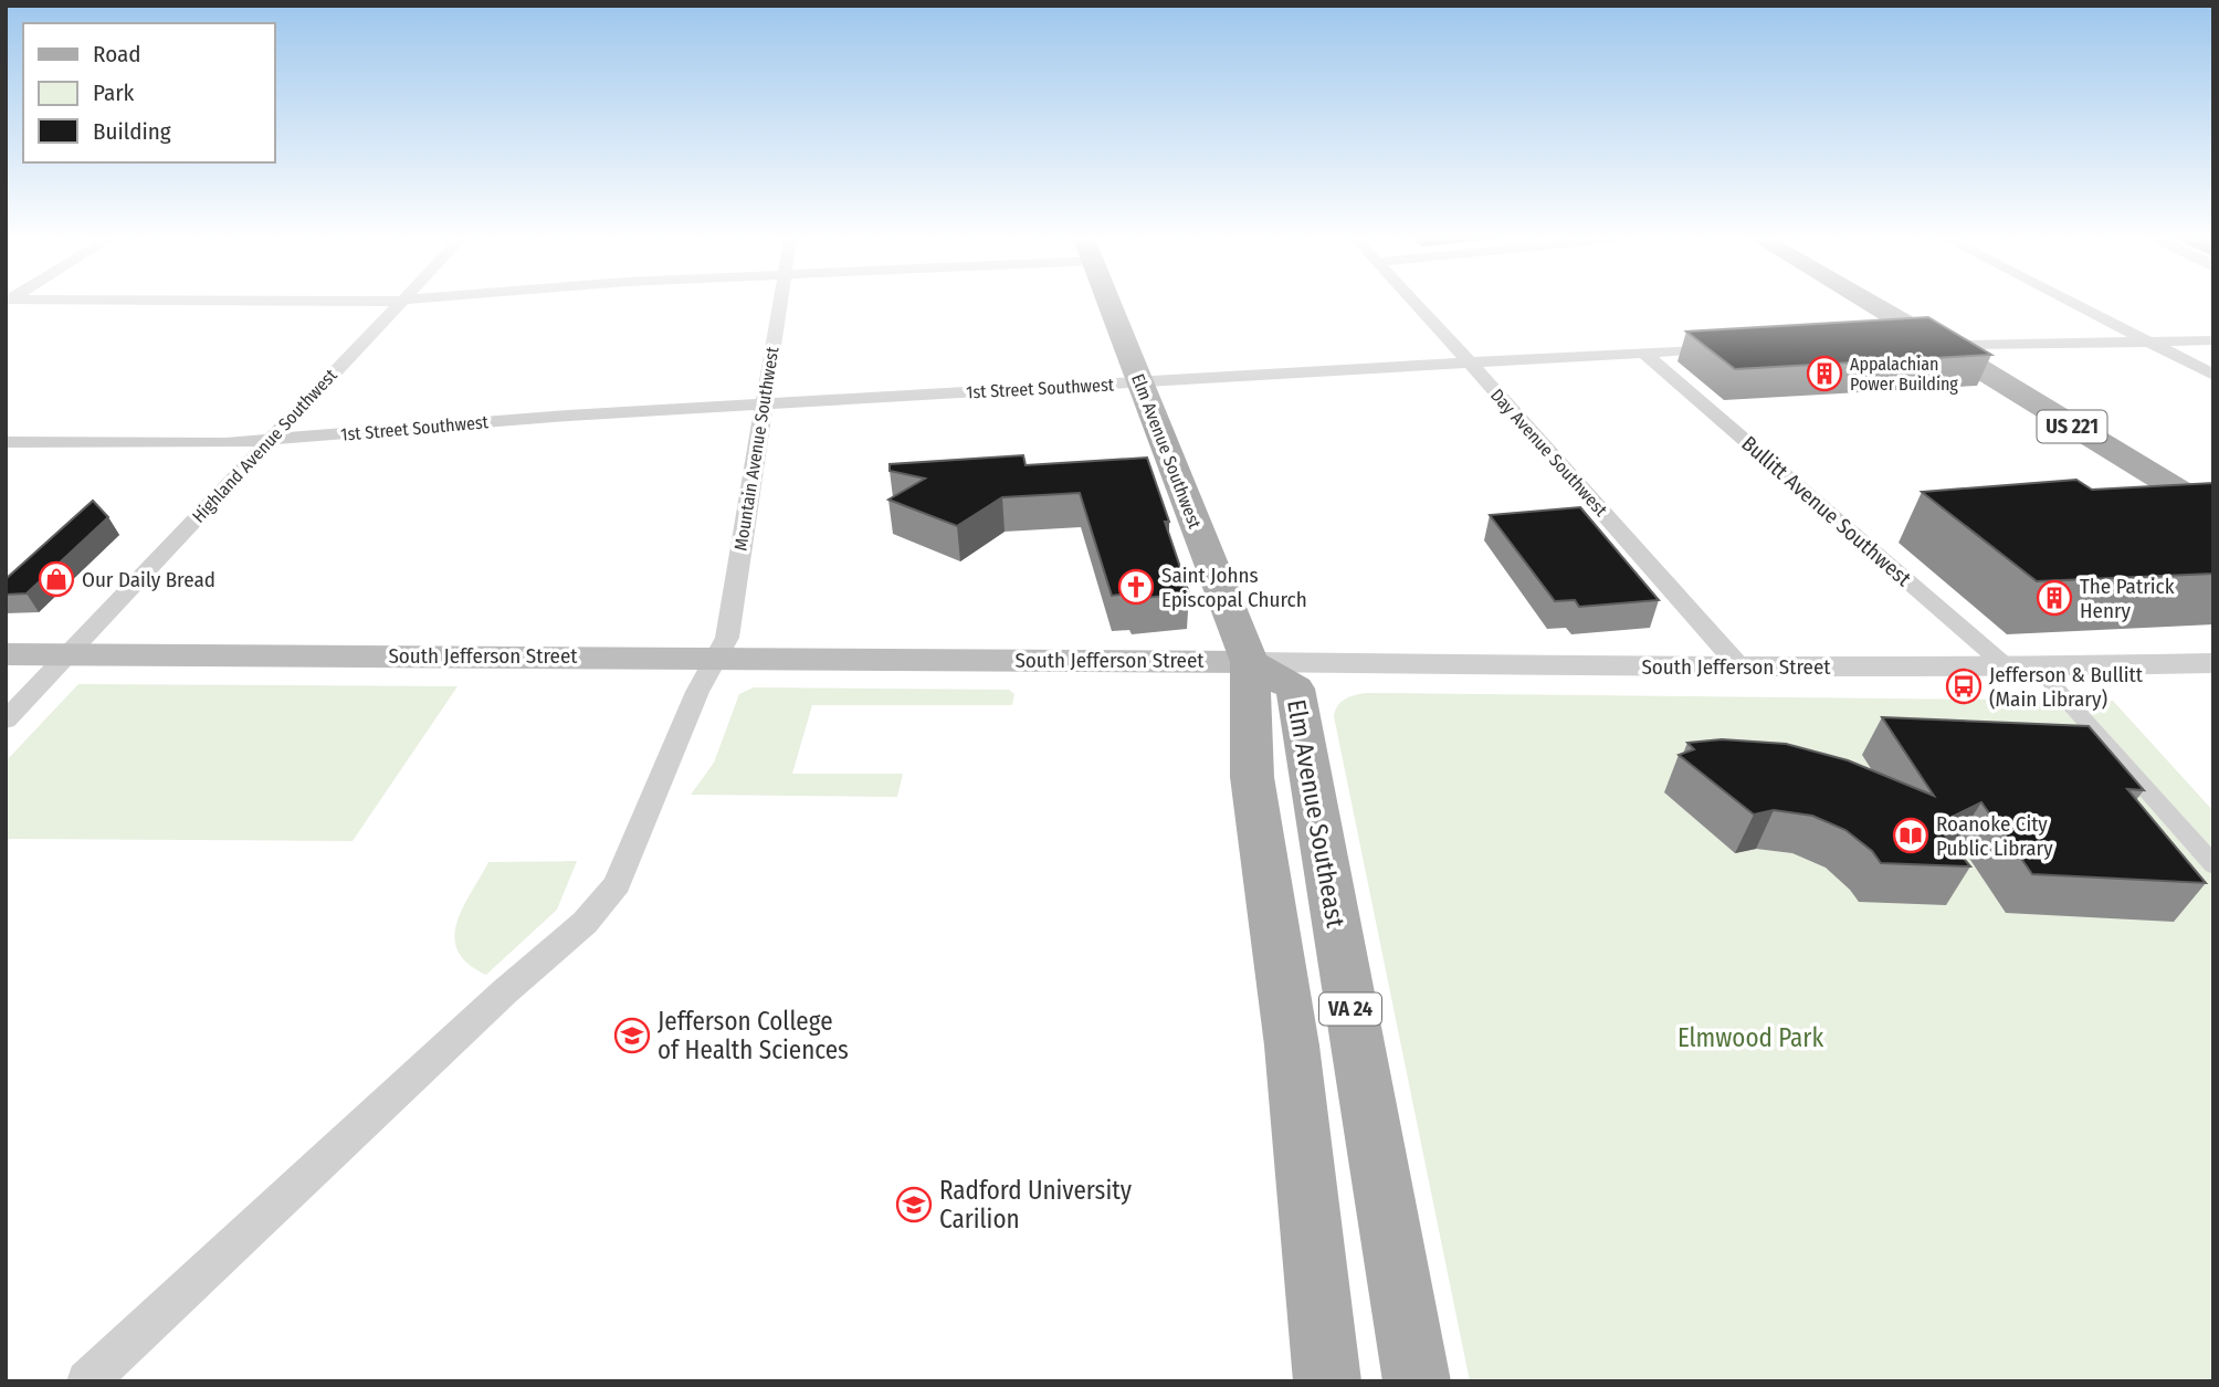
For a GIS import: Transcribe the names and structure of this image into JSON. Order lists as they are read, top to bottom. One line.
{"streets":{"main road":["US 221","Elm Avenue Southwest","South Jefferson Street","Elm Avenue Southeast","VA 24"],"street":["1st Street Southwest","Highland Avenue Southwest","Mountain Avenue Southwest","Day Avenue Southwest","Bullitt Avenue Southwest"]},"crossings":[["1st Street Southwest","Highland Avenue Southwest"],["1st Street Southwest","Mountain Avenue Southwest"],["1st Street Southwest","Elm Avenue Southwest"],["1st Street Southwest","Day Avenue Southwest"],["1st Street Southwest","Bullitt Avenue Southwest"],["Highland Avenue Southwest","South Jefferson Street"],["Mountain Avenue Southwest","South Jefferson Street"],["Elm Avenue Southwest","South Jefferson Street"],["Elm Avenue Southwest","Elm Avenue Southeast"],["Day Avenue Southwest","South Jefferson Street"],["Bullitt Avenue Southwest","South Jefferson Street"],["South Jefferson Street","Elm Avenue Southeast"]],"parks":["Elmwood Park"],"places":{"building":["Appalachian Power Building","The Patrick Henry"],"shop":["Our Daily Bread"],"church":["Saint Johns Episcopal Church"],"bus stop":["Jefferson & Bullitt (Main Library)"],"library":["Roanoke City Public Library"],"school or university":["Jefferson College of Health Sciences","Radford University Carilion"]},"legend":["Road","Park","Building"]}
